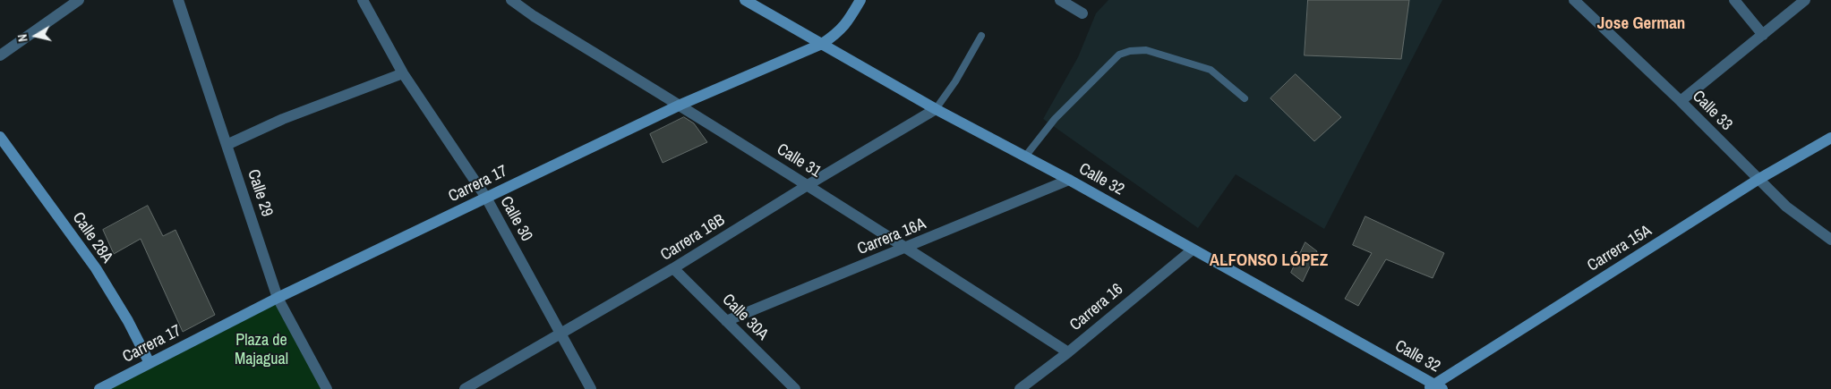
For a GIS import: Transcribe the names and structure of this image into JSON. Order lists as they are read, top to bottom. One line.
{"streets":{"main road":["Calle 32","Carrera 17","Calle 28A","Carrera 15A"],"street":["Calle 33","Calle 31","Calle 29","Calle 30","Carrera 16A","Carrera 16B","Carrera 16","Calle 30A"]},"crossings":[["Calle 33","Carrera 15A"],["Calle 31","Carrera 17"],["Calle 31","Carrera 16A"],["Calle 31","Carrera 16B"],["Calle 31","Carrera 16"],["Calle 32","Carrera 17"],["Calle 32","Carrera 16A"],["Calle 32","Carrera 16B"],["Calle 32","Carrera 15A"],["Calle 32","Carrera 16"],["Carrera 17","Calle 29"],["Carrera 17","Calle 30"],["Carrera 17","Calle 28A"],["Calle 30","Carrera 16B"],["Carrera 16A","Calle 30A"],["Carrera 16B","Calle 30A"]],"districts":["Jose German","ALFONSO LÓPEZ"],"parks":["Plaza de Majagual"],"north":"left"}
